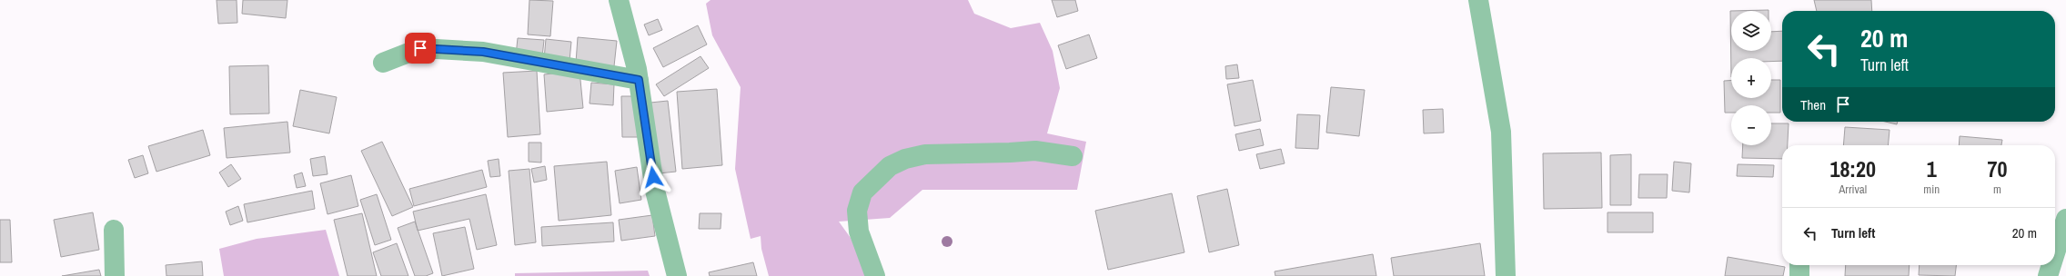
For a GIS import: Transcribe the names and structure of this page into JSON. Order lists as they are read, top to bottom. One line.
{"page":{"map_buttons":["+","−"],"turn":["20 m","Turn left"],"then":"Then","eta":["18:20","Arrival","1","min","70","m"],"list":[{"name":"Turn left","value":"20 m"}]}}
